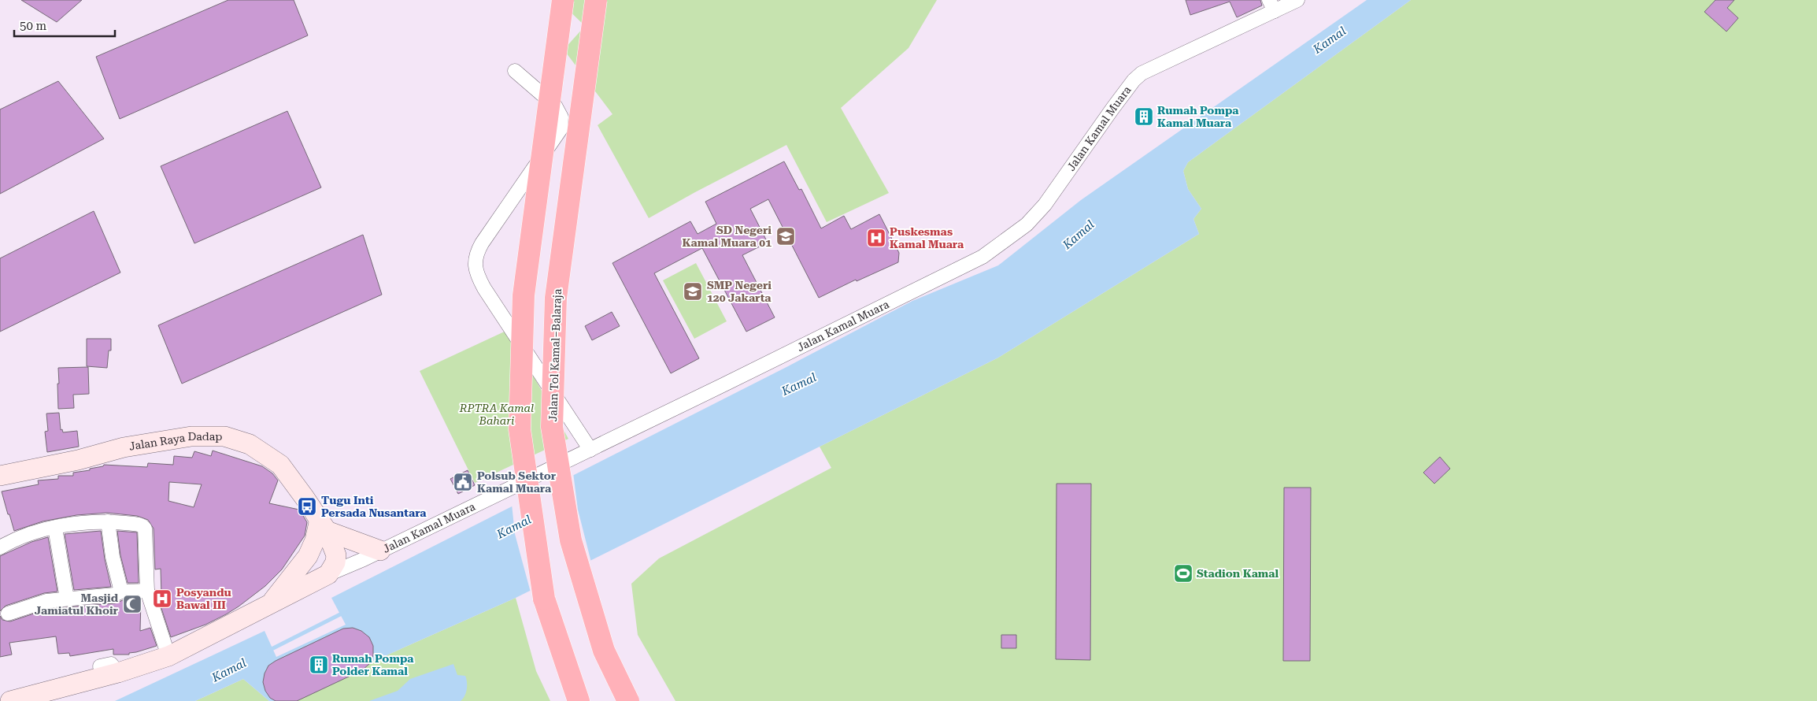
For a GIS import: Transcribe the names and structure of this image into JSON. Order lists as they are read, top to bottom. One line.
{"streets":{"highway":["Jalan Tol Kamal–Balaraja"],"main road":["Jalan Raya Dadap"],"street":["Jalan Kamal Muara"]},"crossings":[["Jalan Kamal Muara","Jalan Raya Dadap"]],"water":["Kamal"],"parks":["RPTRA Kamal Bahari"],"places":{"building":["Rumah Pompa Kamal Muara","Rumah Pompa Polder Kamal"],"school or university":["SD Negeri Kamal Muara 01","SMP Negeri 120 Jakarta"],"hospital":["Puskesmas Kamal Muara","Posyandu Bawal III"],"public building":["Polsub Sektor Kamal Muara"],"bus stop":["Tugu Inti Persada Nusantara"],"sports":["Stadion Kamal"],"mosque":["Masjid Jamiatul Khoir"]},"scale_bar":"50 m"}
